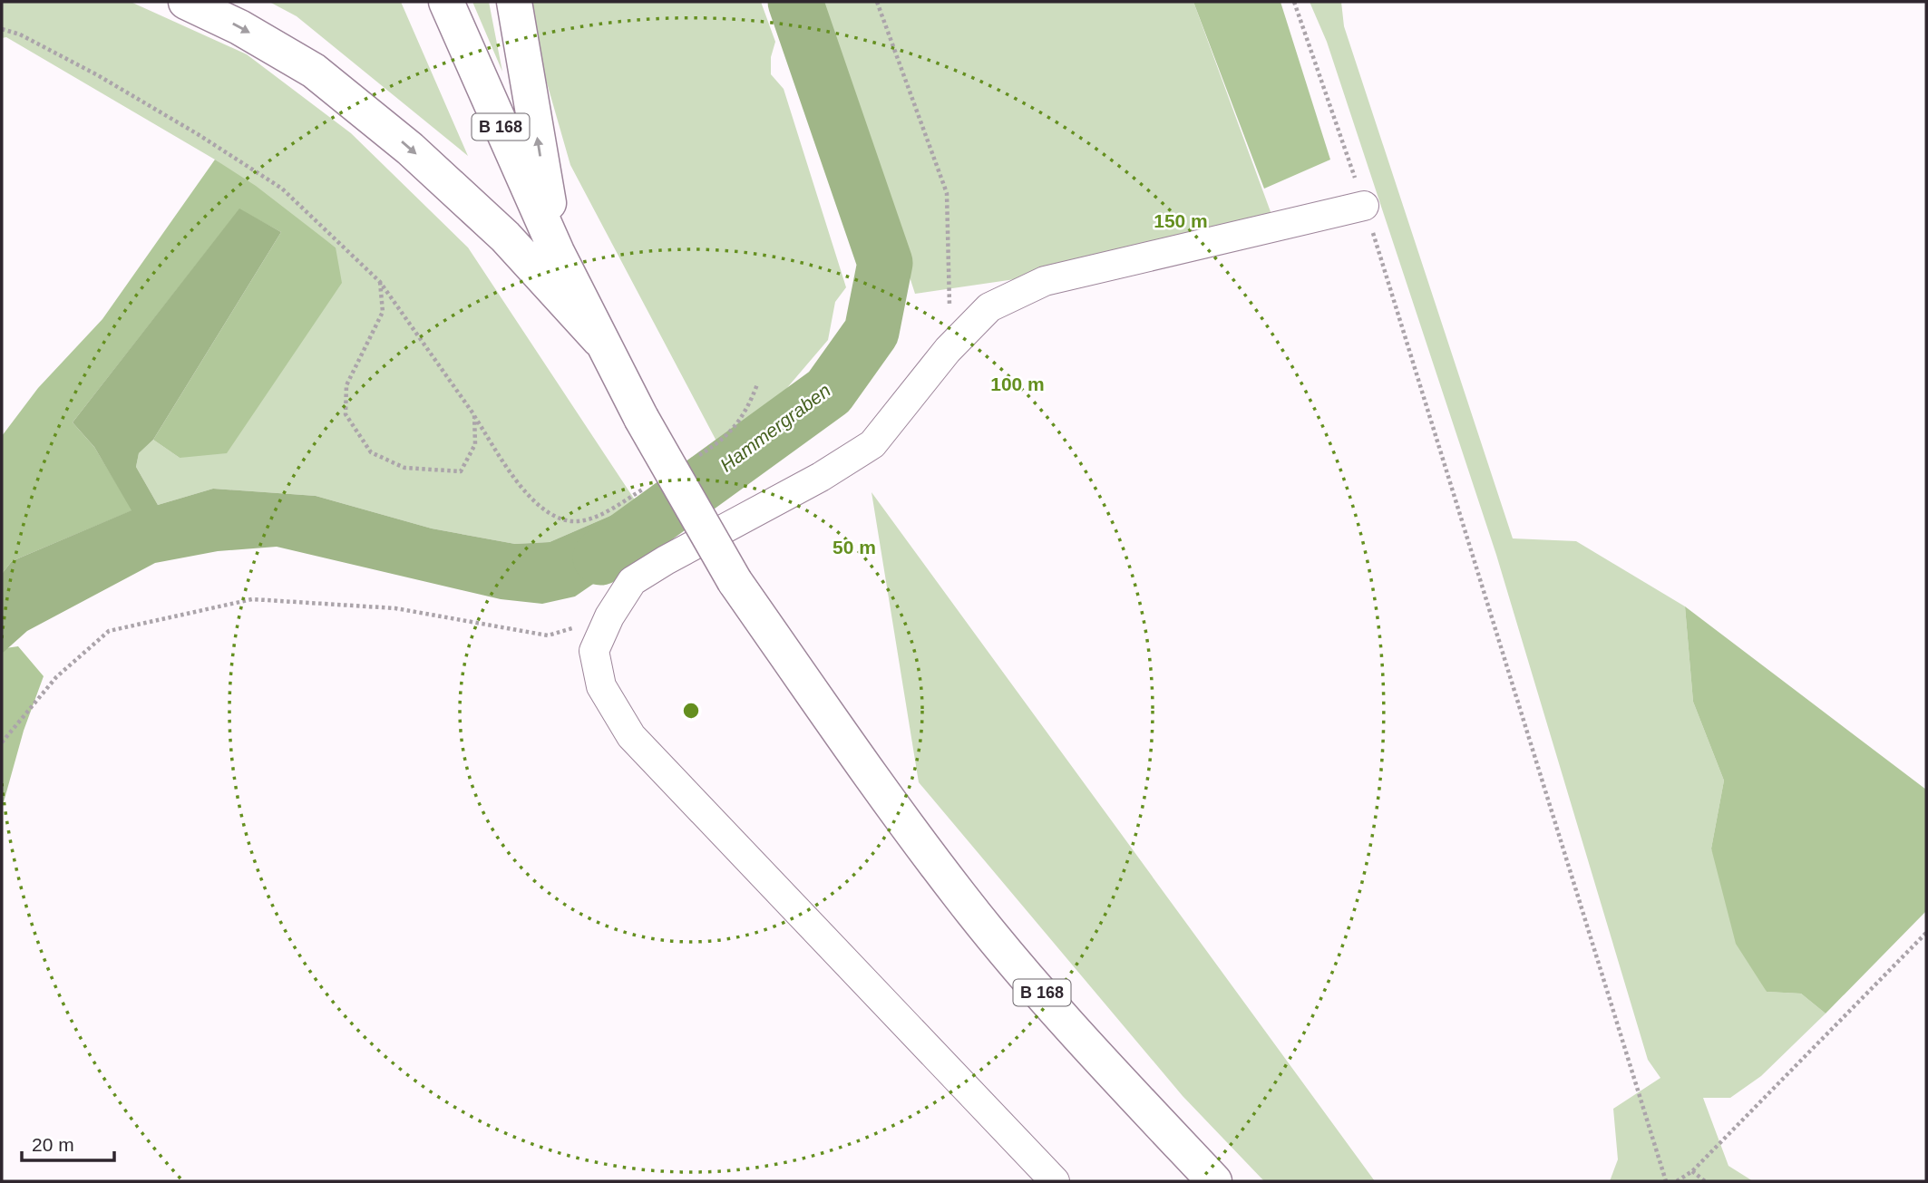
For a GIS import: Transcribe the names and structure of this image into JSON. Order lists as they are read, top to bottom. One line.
{"streets":{"main road":["B 168"]},"water":["Hammergraben"],"scale_bar":"20 m","rings":["150 m","100 m","50 m"]}
